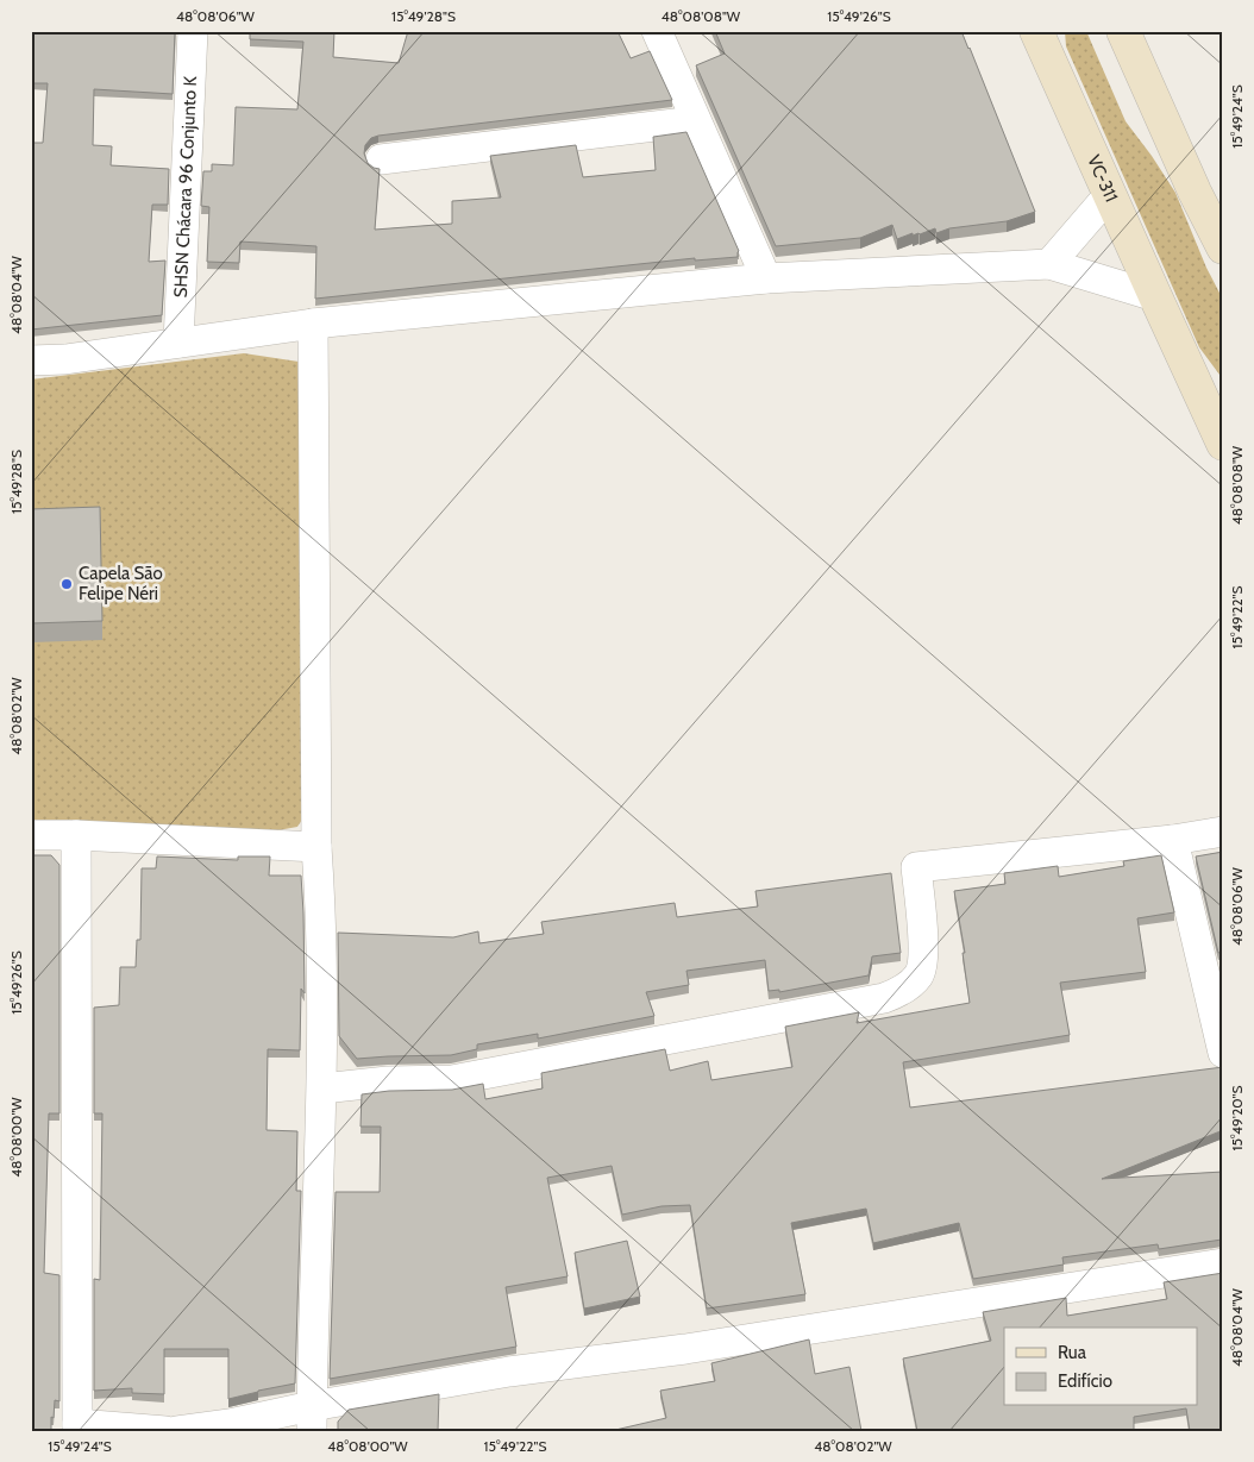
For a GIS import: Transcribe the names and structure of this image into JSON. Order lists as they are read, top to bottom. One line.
{"streets":{"main road":["VC-311"],"street":["SHSN Chácara 96 Conjunto K"]},"places":["Capela São Felipe Néri"],"legend":["Rua","Edifício"],"coordinates":["48°08'06\"W","15°49'28\"S","48°08'08\"W","15°49'26\"S","15°49'24\"S","48°08'04\"W","15°49'22\"S","48°08'02\"W","15°49'20\"S","48°08'00\"W"]}
